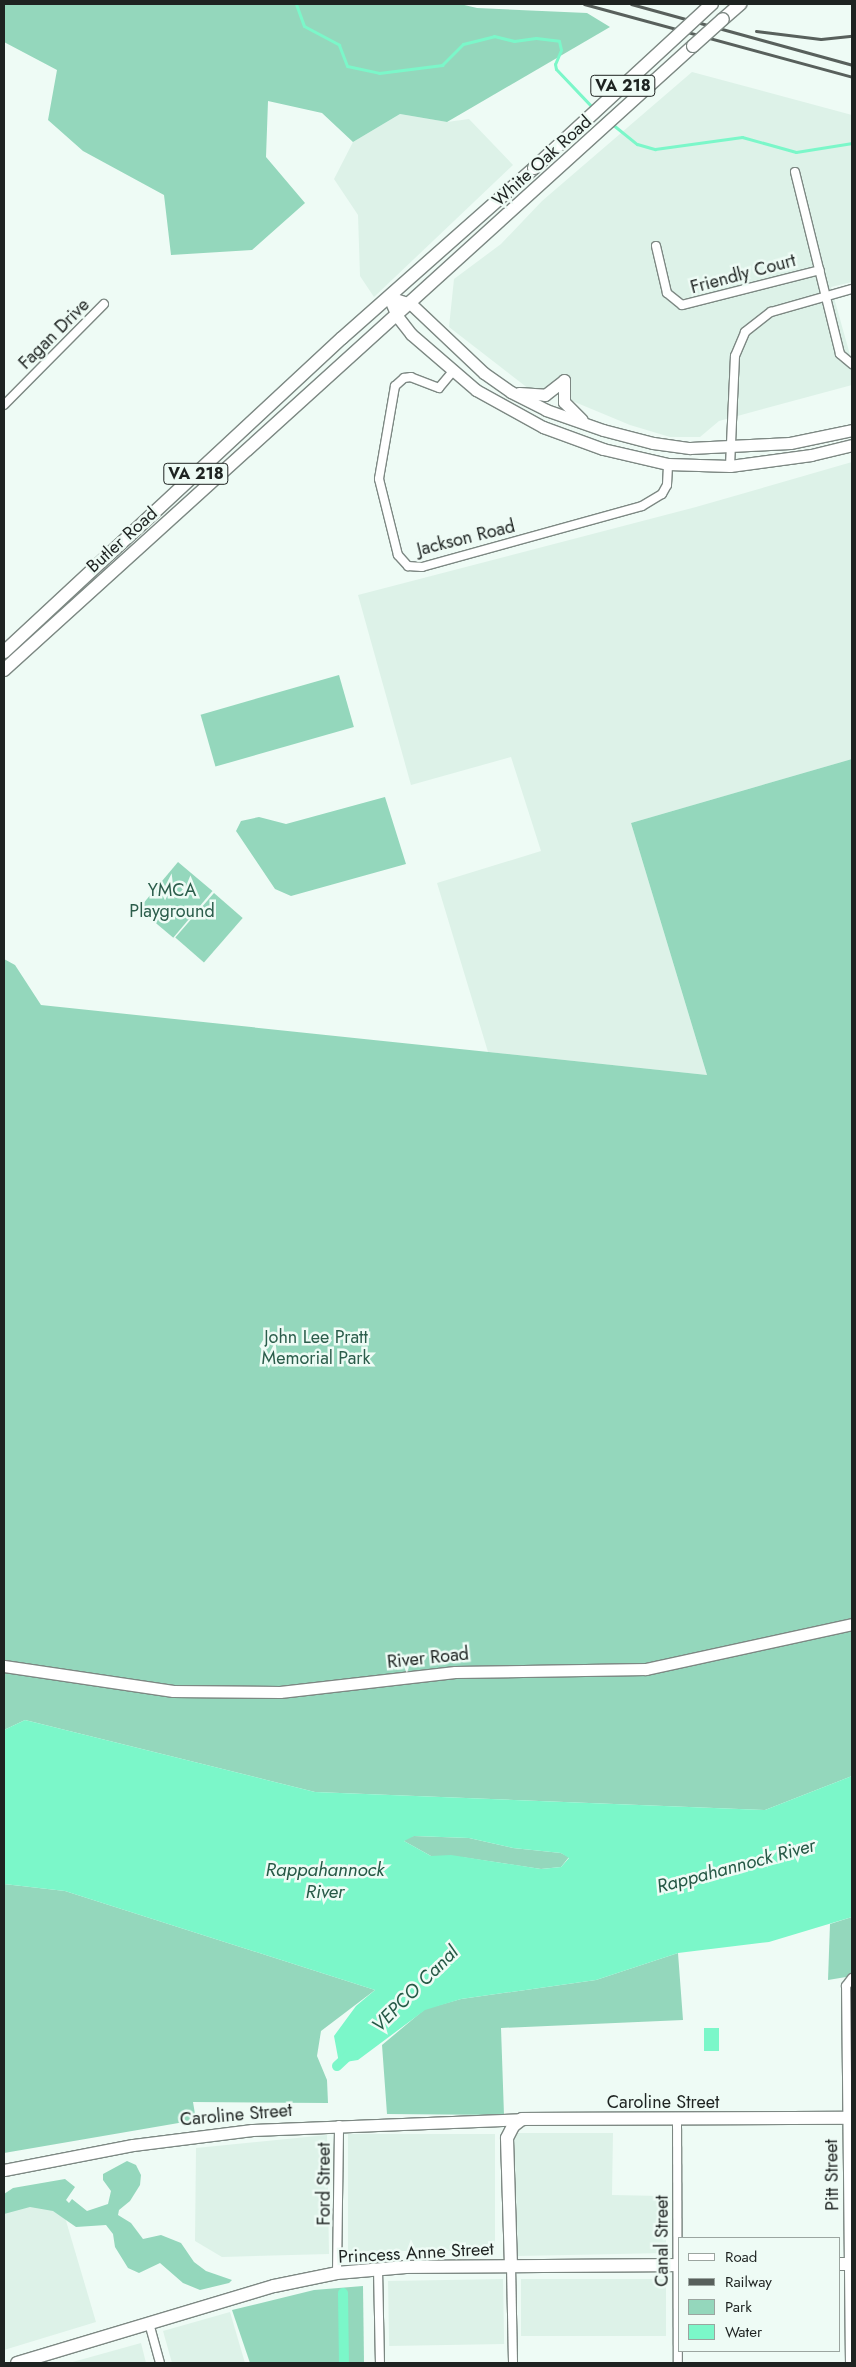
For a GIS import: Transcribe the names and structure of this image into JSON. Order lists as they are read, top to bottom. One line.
{"streets":{"main road":["VA 218","White Oak Road","Butler Road","Caroline Street","Princess Anne Street"],"street":["Friendly Court","Fagan Drive","Jackson Road","River Road","Pitt Street","Ford Street","Canal Street"]},"crossings":[["VA 218","White Oak Road"],["VA 218","Butler Road"],["White Oak Road","Butler Road"],["Caroline Street","Pitt Street"],["Caroline Street","Ford Street"],["Caroline Street","Canal Street"],["Ford Street","Princess Anne Street"],["Canal Street","Princess Anne Street"]],"water":["Rappahannock River","VEPCO Canal"],"parks":["YMCA Playground","John Lee Pratt Memorial Park"],"legend":["Road","Railway","Park","Water"]}
